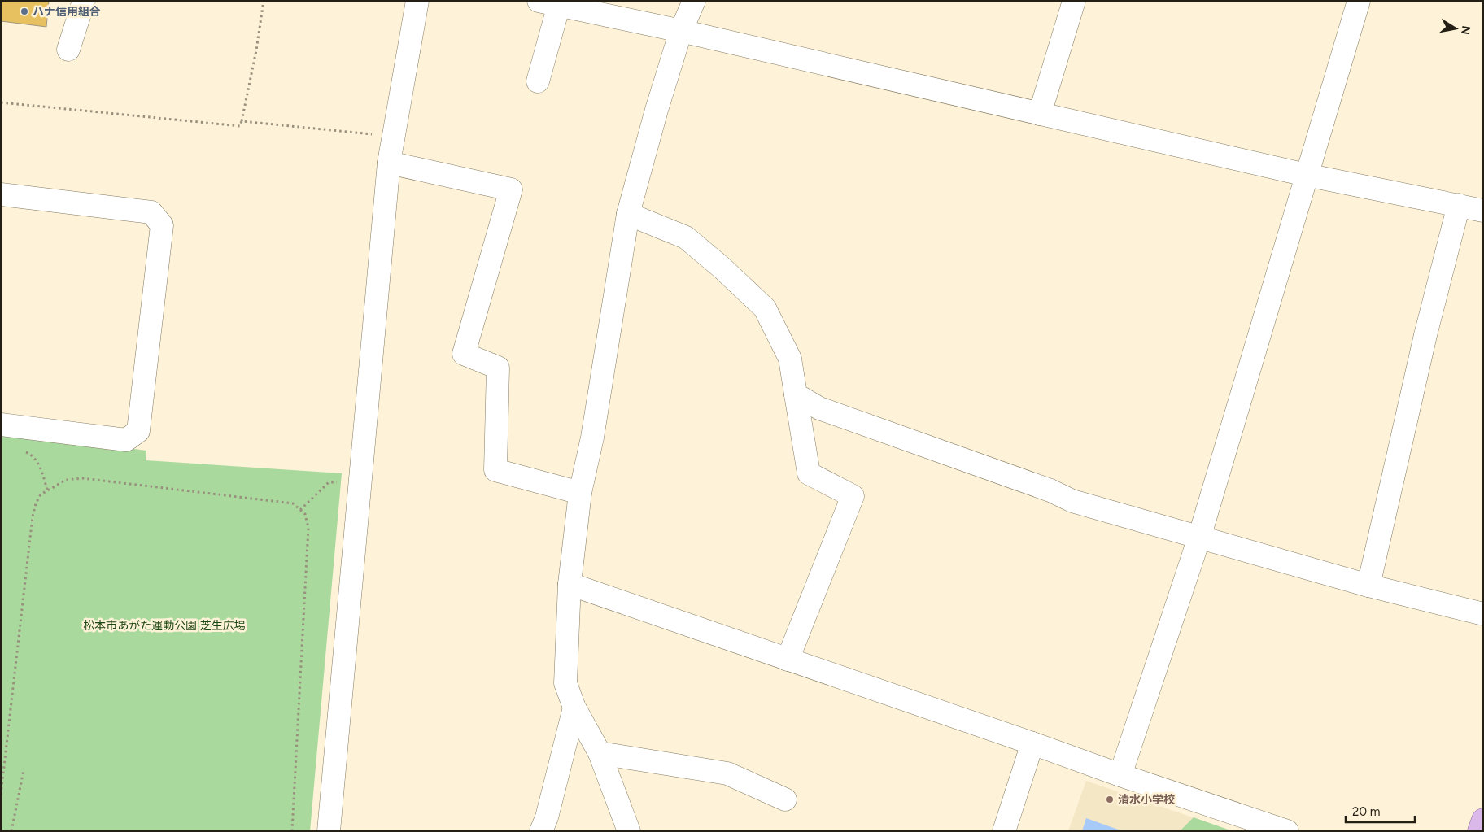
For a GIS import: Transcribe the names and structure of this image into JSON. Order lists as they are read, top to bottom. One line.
{"parks":["松本市あがた運動公園 芝生広場"],"places":["ハナ信用組合","清水小学校"],"scale_bar":"20 m","north":"right"}
